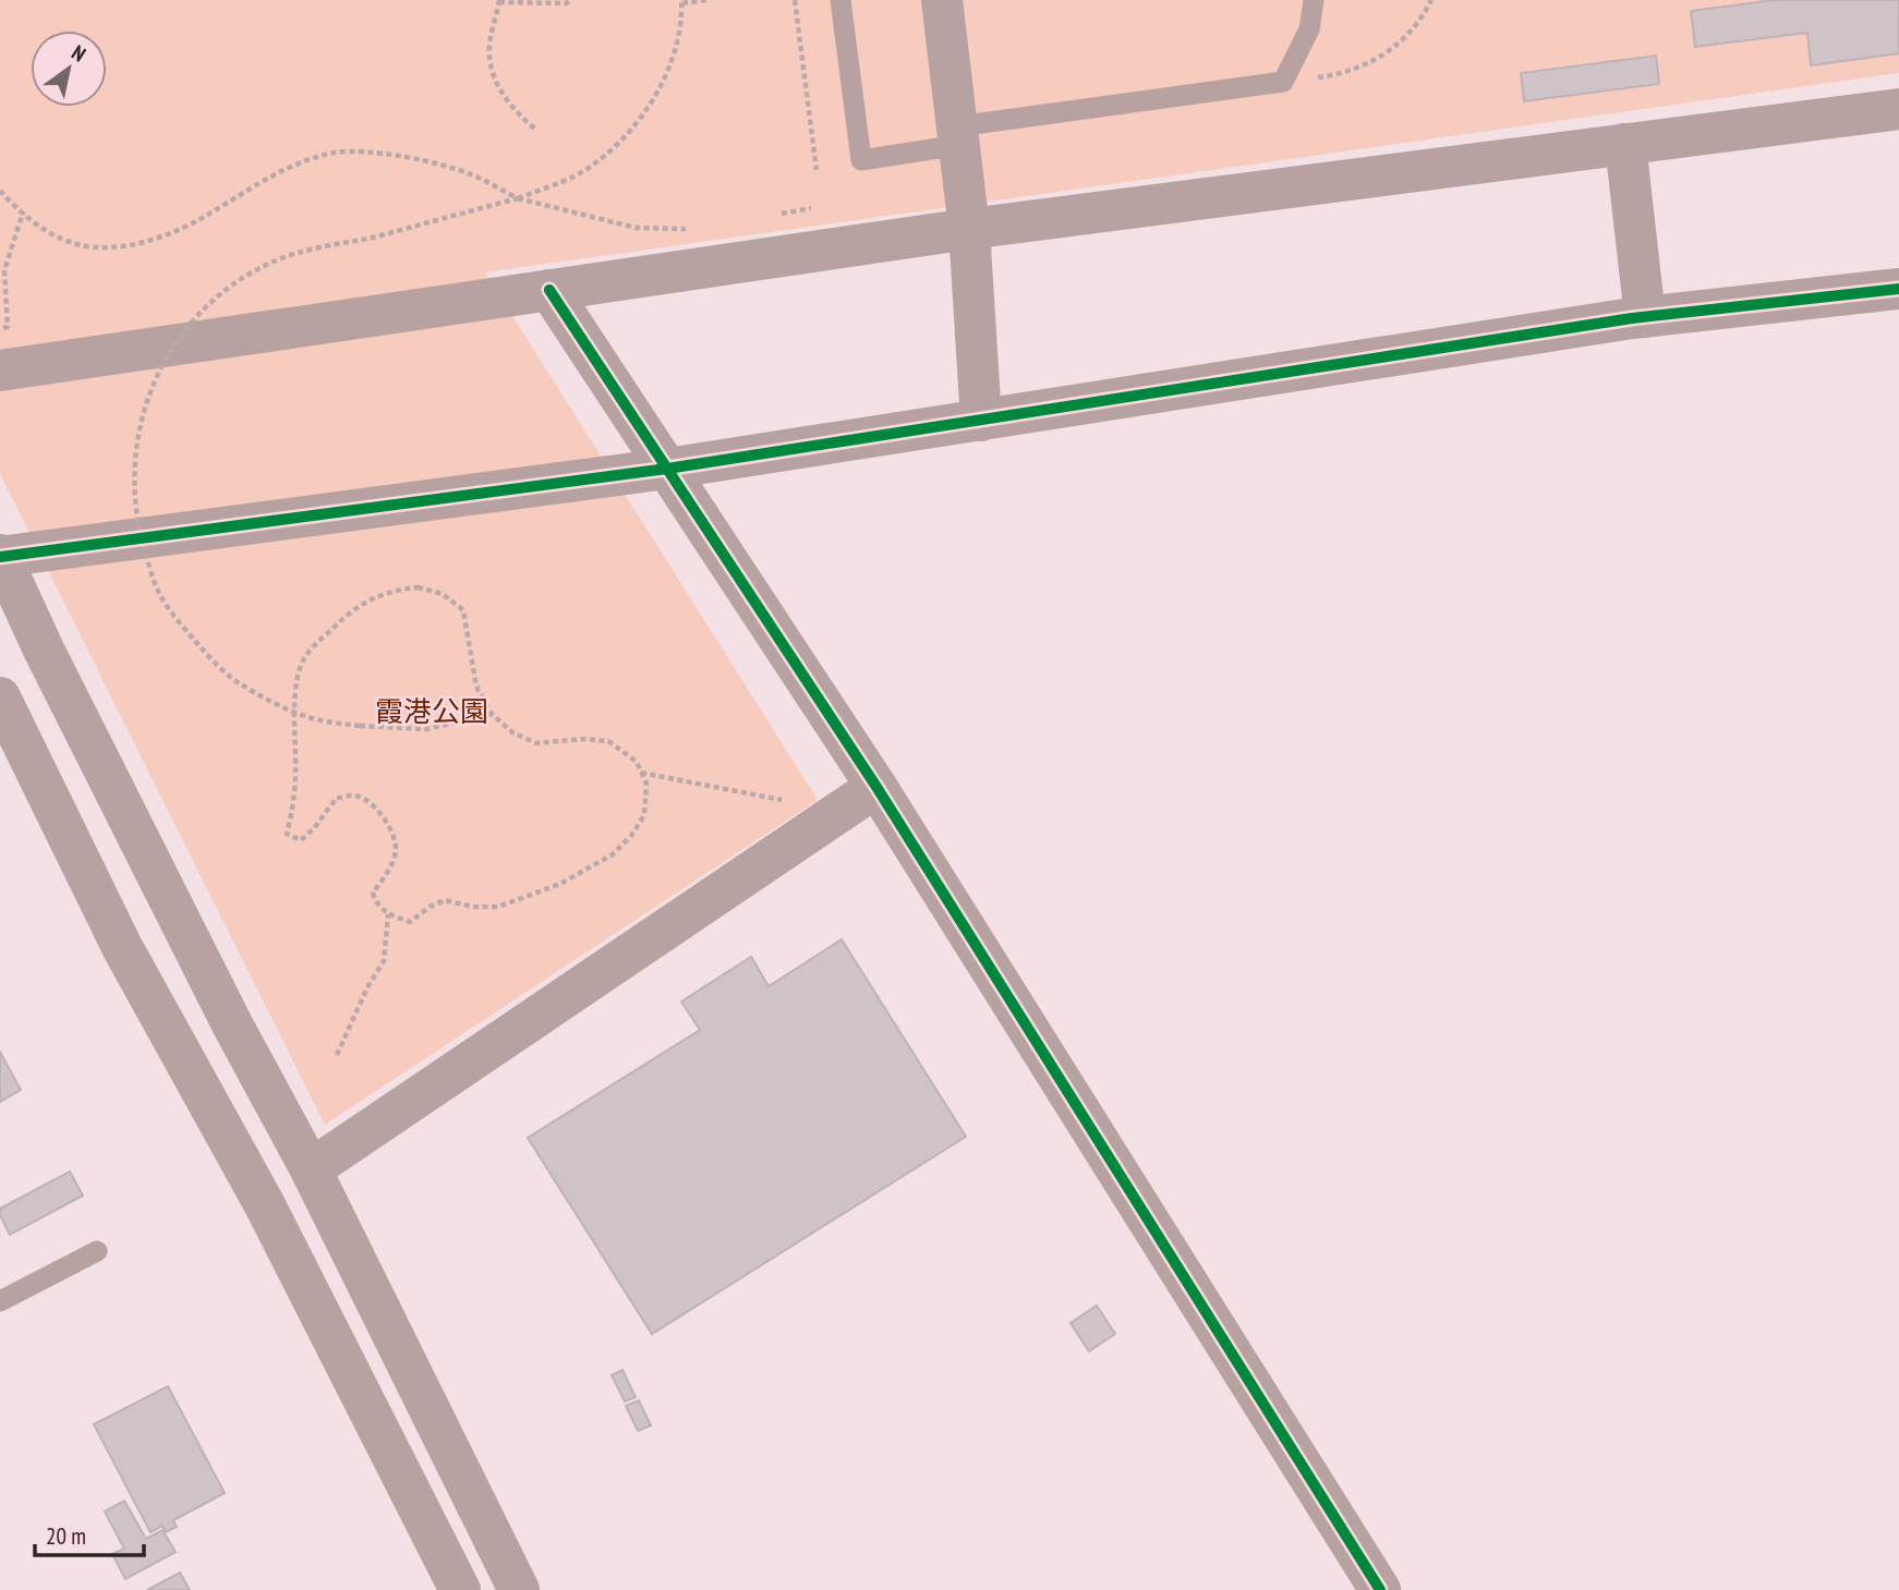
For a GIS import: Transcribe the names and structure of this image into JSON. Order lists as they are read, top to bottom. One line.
{"parks":["霞港公園"],"scale_bar":"20 m","north":"top right"}
